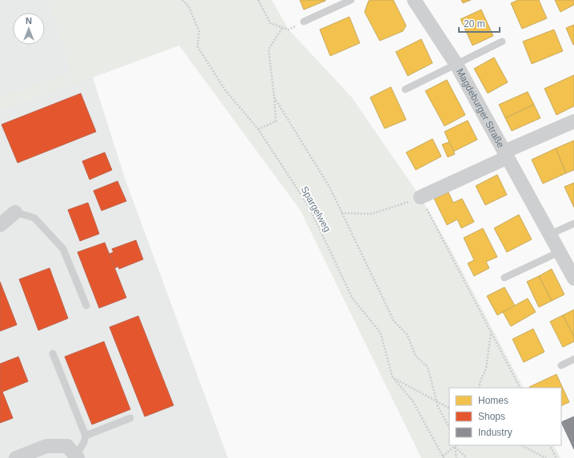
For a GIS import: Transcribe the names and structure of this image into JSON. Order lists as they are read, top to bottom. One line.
{"streets":{"street":["Magdeburger Straße"],"path":["Spargelweg"]},"legend":["Homes","Shops","Industry"],"scale_bar":"20 m","north":"top"}
